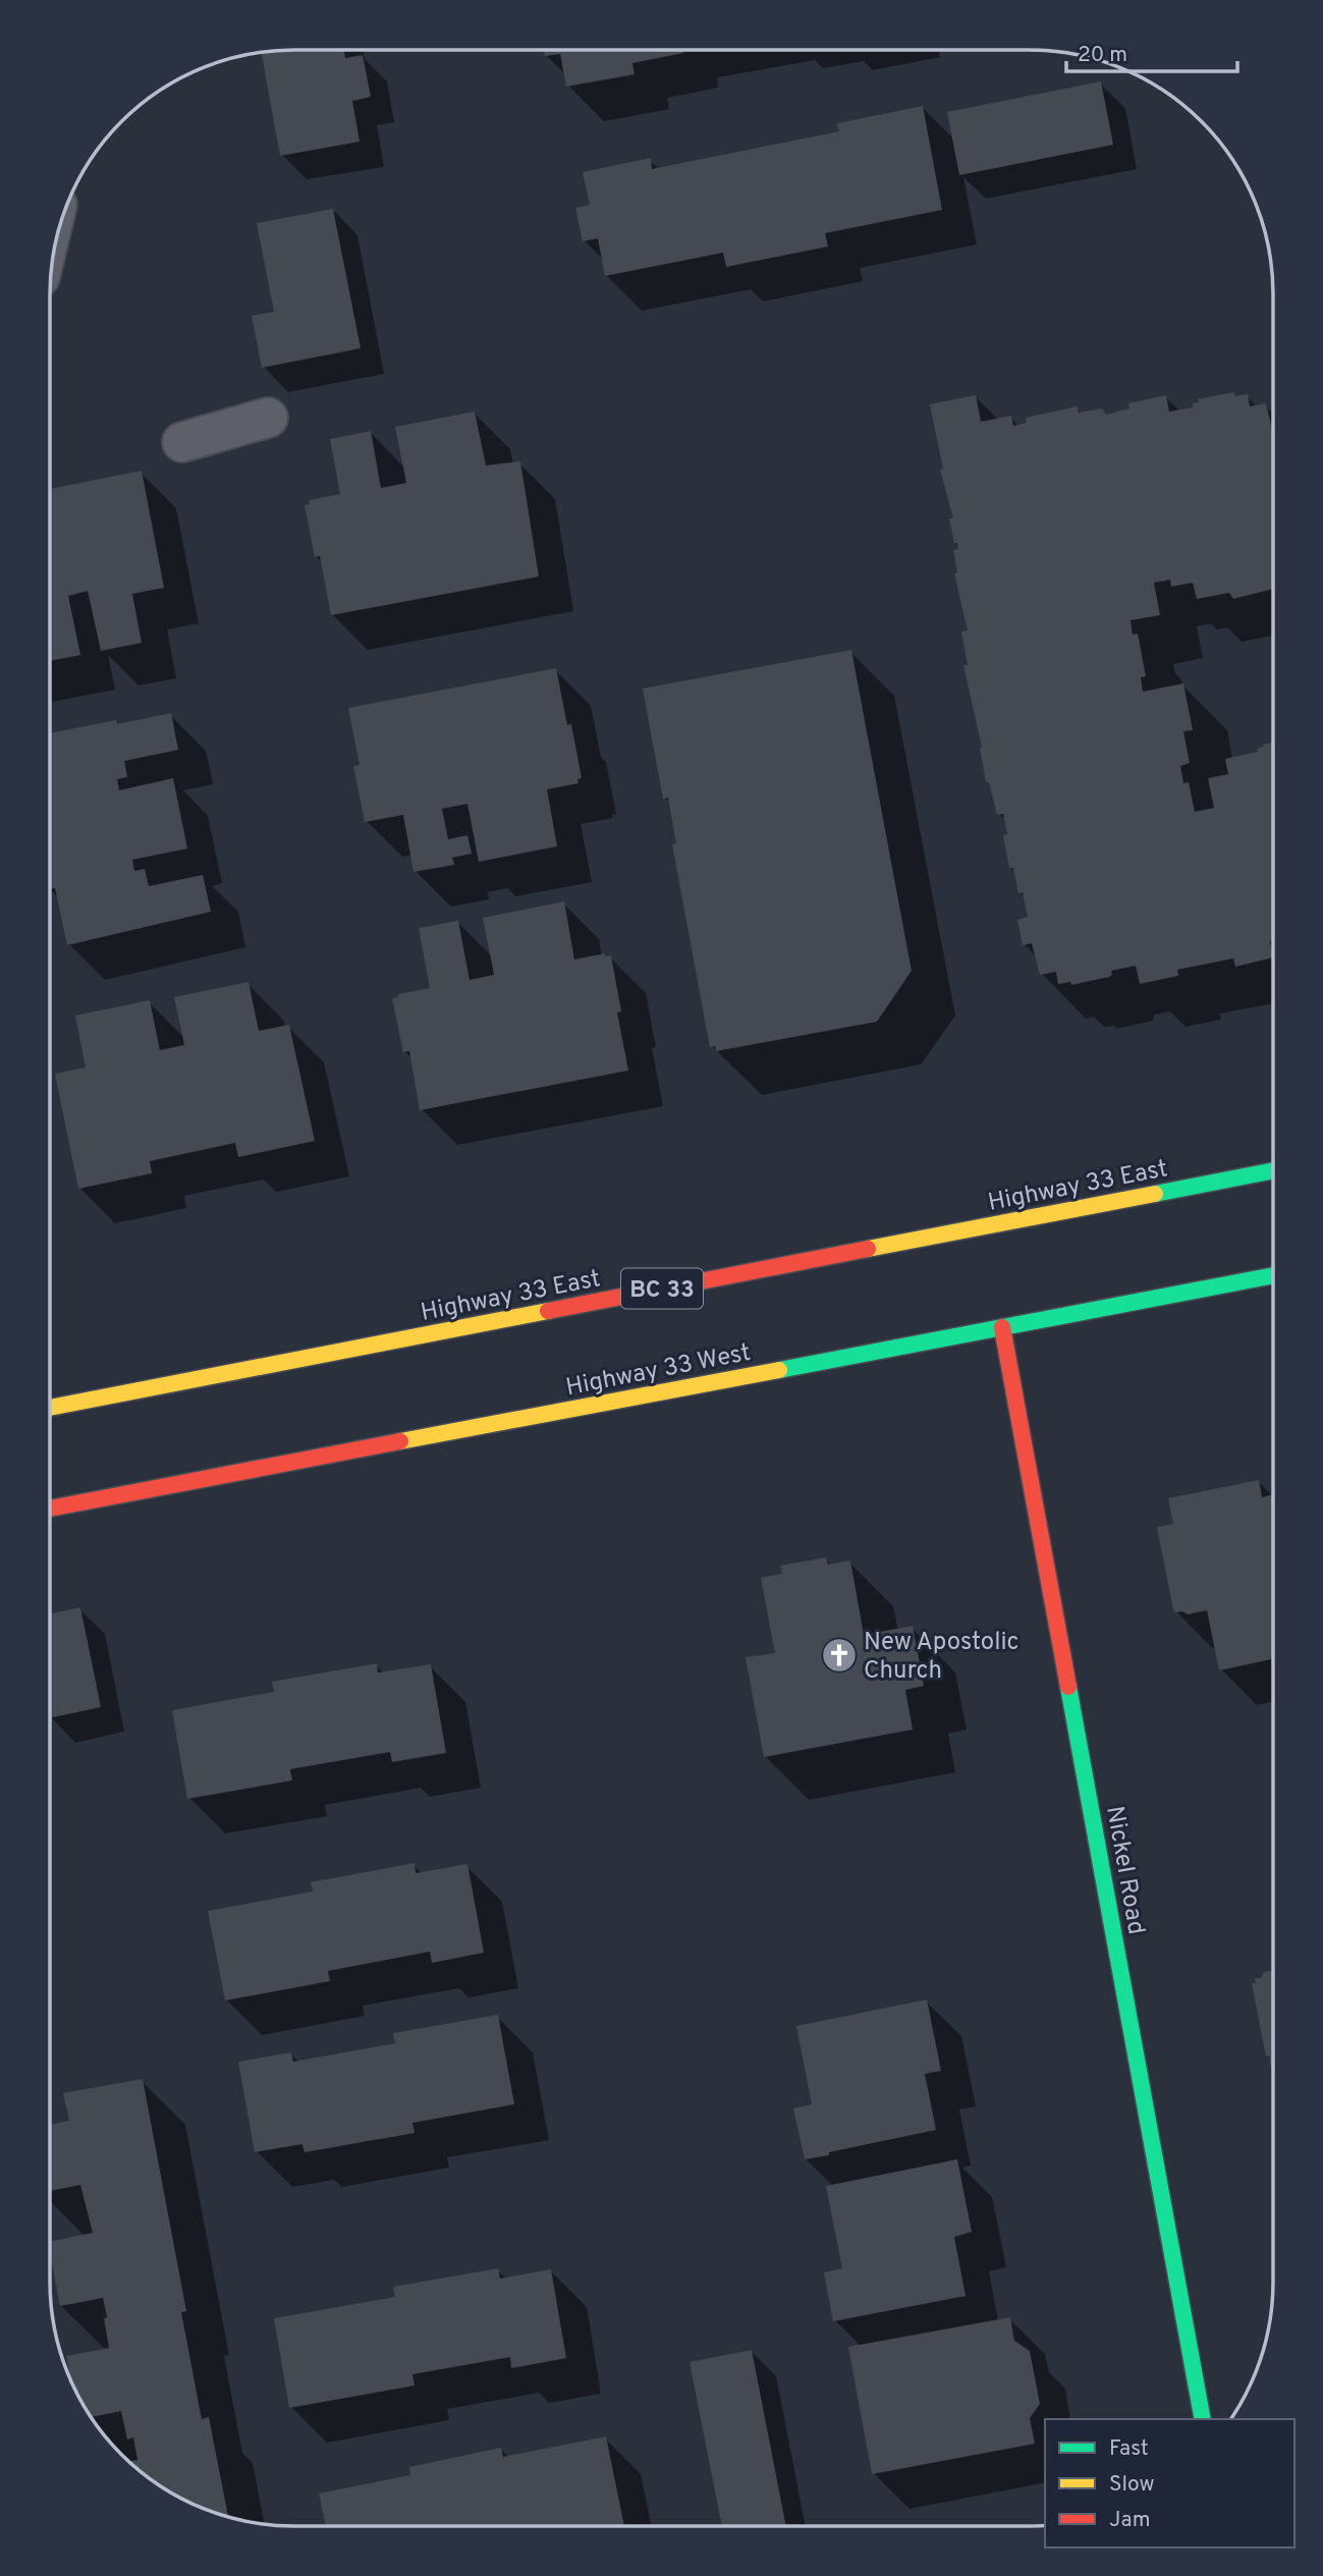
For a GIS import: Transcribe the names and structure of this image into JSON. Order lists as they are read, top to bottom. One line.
{"streets":{"main road":["Highway 33 East","BC 33","Highway 33 West","Nickel Road"]},"crossings":[["Highway 33 West","Nickel Road"]],"places":{"church":["New Apostolic Church"]},"legend":["Fast","Slow","Jam"],"scale_bar":"20 m"}
